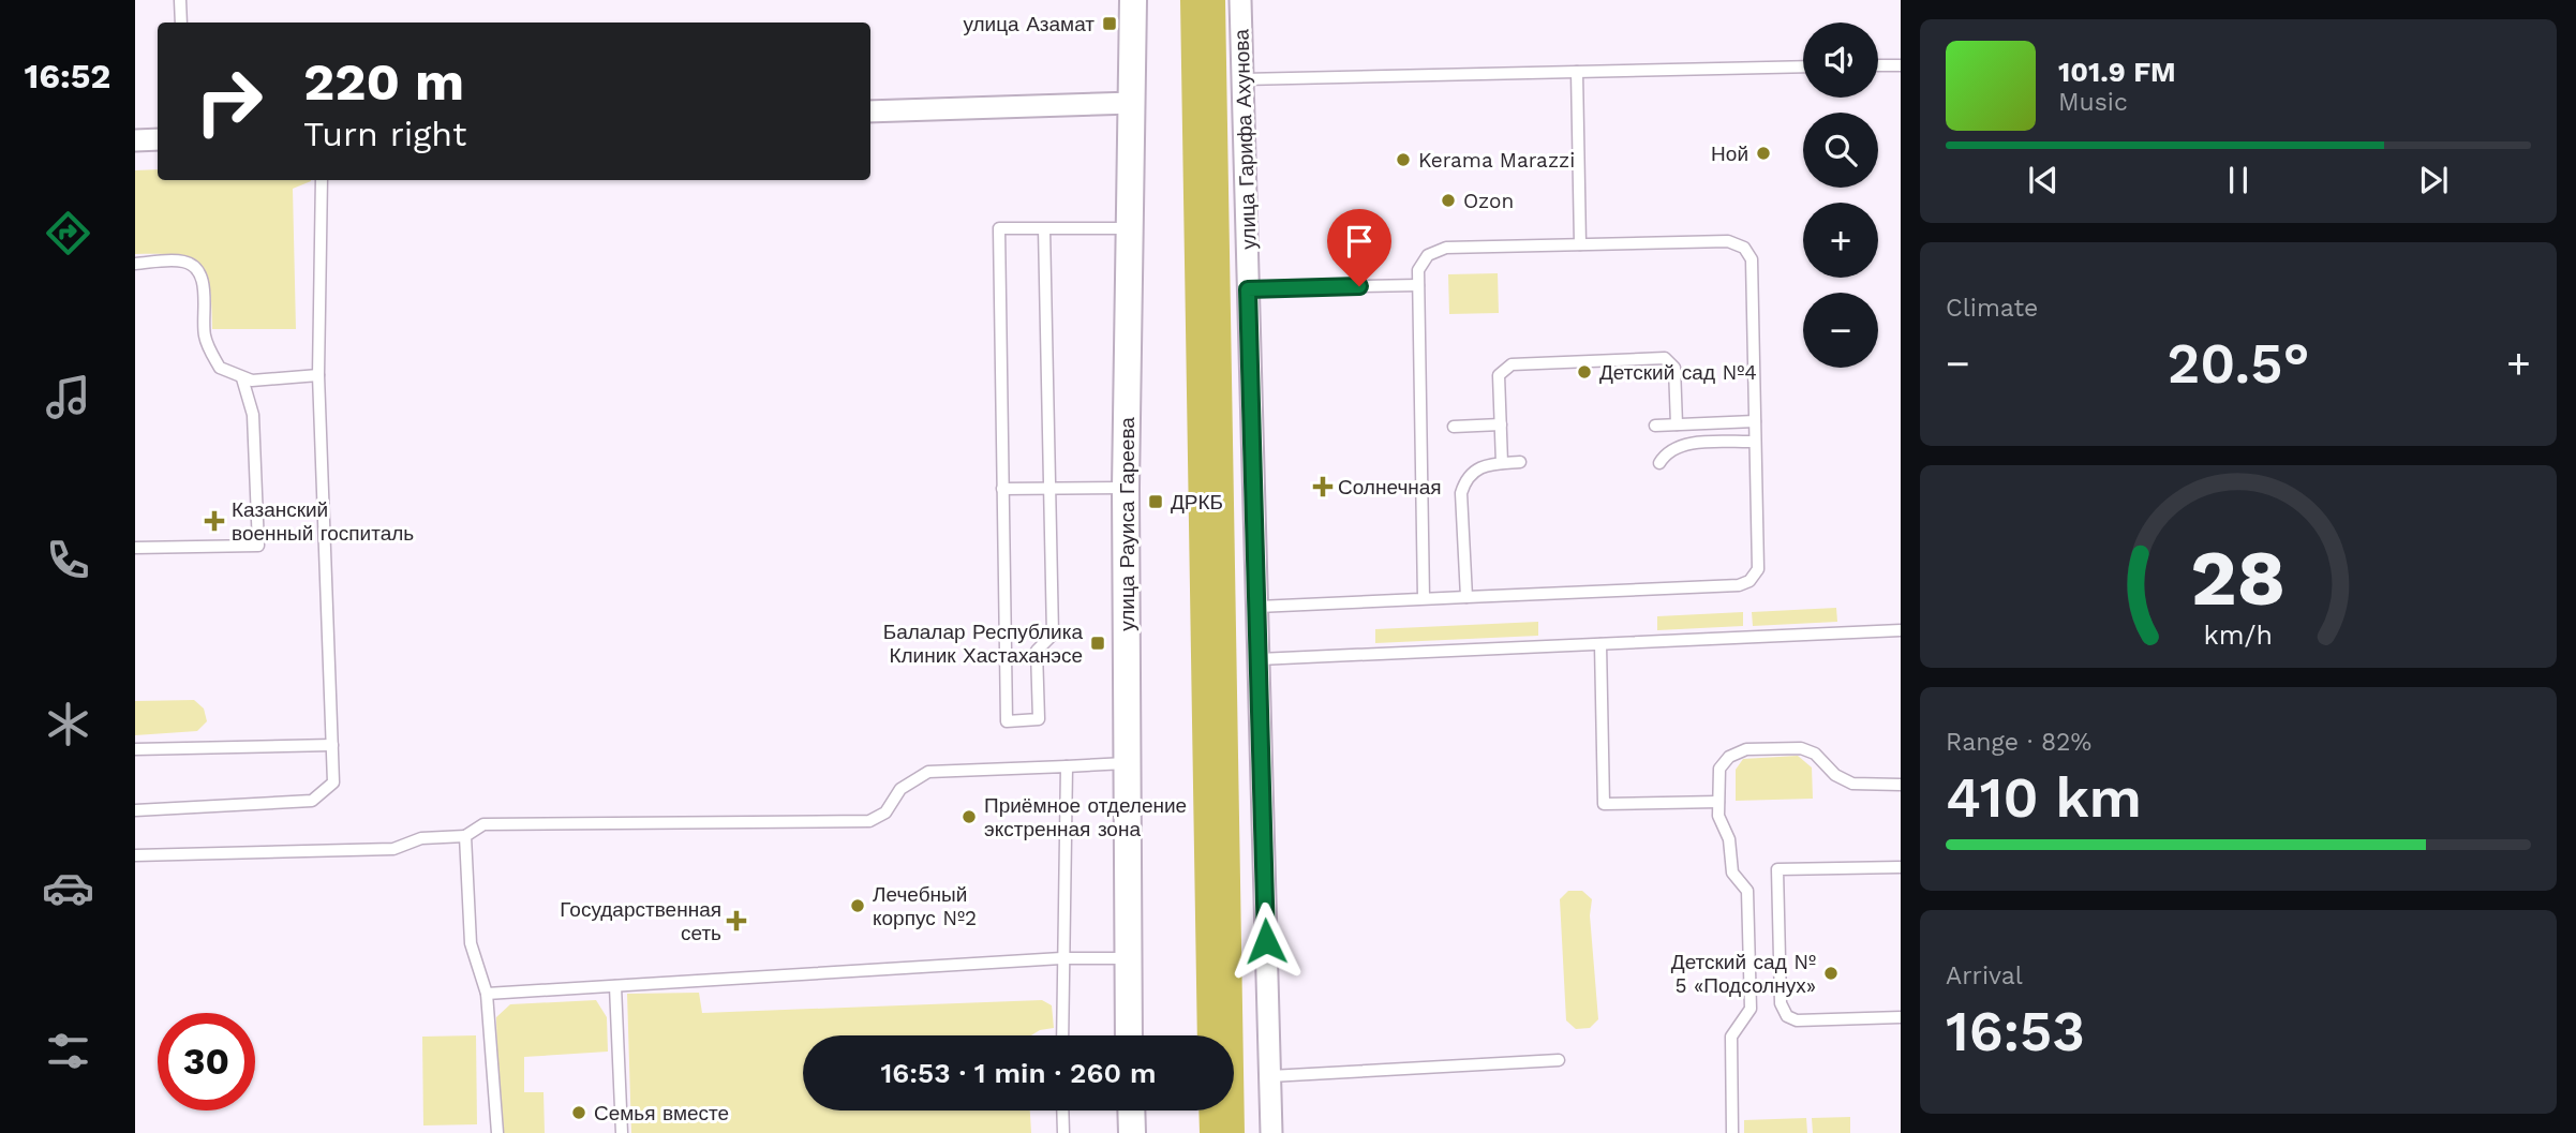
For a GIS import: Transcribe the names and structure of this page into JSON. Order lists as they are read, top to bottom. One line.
{"streets":{"street":["улица Гарифа Ахунова","улица Рауиса Гареева"]},"places":{"transit":["улица Азамат","ДРКБ","Балалар Республика Клиник Хастаханэсе"],"other":["Ной","Kerama Marazzi","Ozon","Детский сад №4","Приёмное отделение экстренная зона","Лечебный корпус №2","Детский сад № 5 «Подсолнух»","Семья вместе"],"health":["Солнечная","Казанский военный госпиталь","Государственная сеть"]},"page":{"tabs":"16:52","map_buttons":["+","−"],"turn":["220 m","Turn right"],"song":["101.9 FM","Music"],"tile":["Climate",["Range · 82%","410 km"],["Arrival","16:53"]],"heat":["−","20.5°","+"],"limit":"30","trip":"16:53 · 1 min · 260 m","gauge":["28","km/h"]}}
